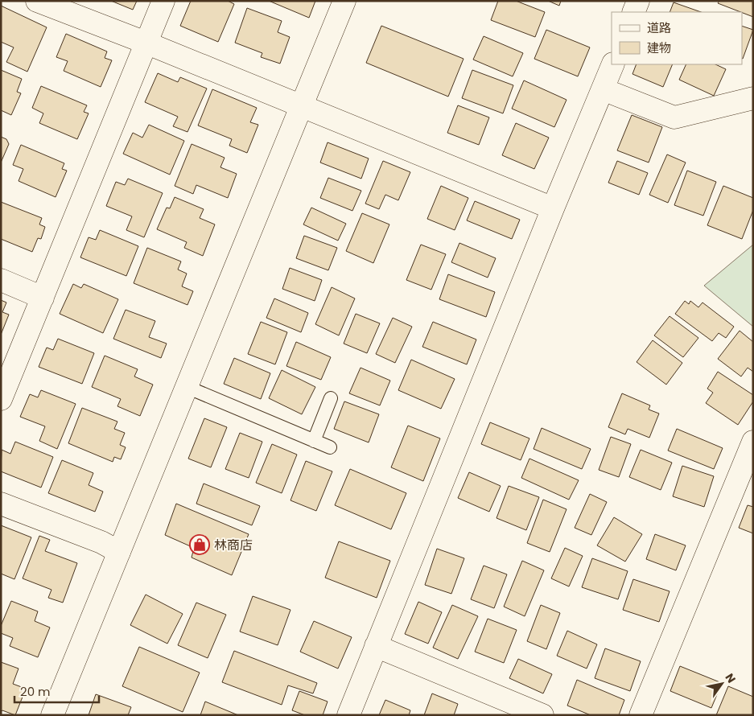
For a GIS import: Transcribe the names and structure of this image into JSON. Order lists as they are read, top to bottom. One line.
{"places":{"shop":["林商店"]},"legend":["道路","建物"],"scale_bar":"20 m","north":"top right"}
